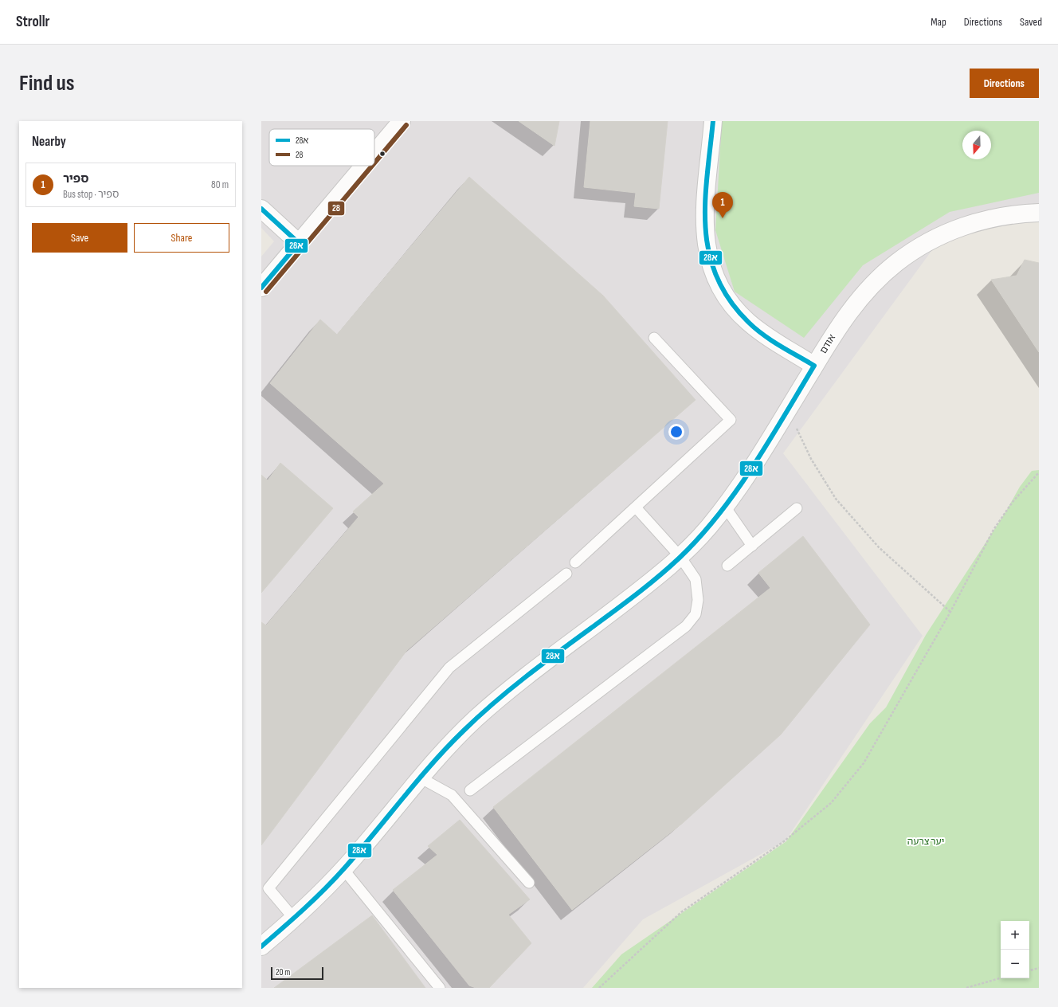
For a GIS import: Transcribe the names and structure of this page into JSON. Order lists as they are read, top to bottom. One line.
{"streets":{"street":["אודם"]},"parks":["יער צרעה"],"lines":["transit line 28א","transit line 28"],"legend":["28א","28"],"scale_bar":"20 m","north":"bottom","page":{"header":"Strollr","nav":["Map","Directions","Saved"],"buttons":["Directions",["Save","Share"]],"title":"Find us","heading":"Nearby","list":[{"mark":"1","name":"ספיר","note":"Bus stop · ספיר","value":"80 m"}],"pins":"1","map_buttons":["+","−"],"scale":"20 m"}}
